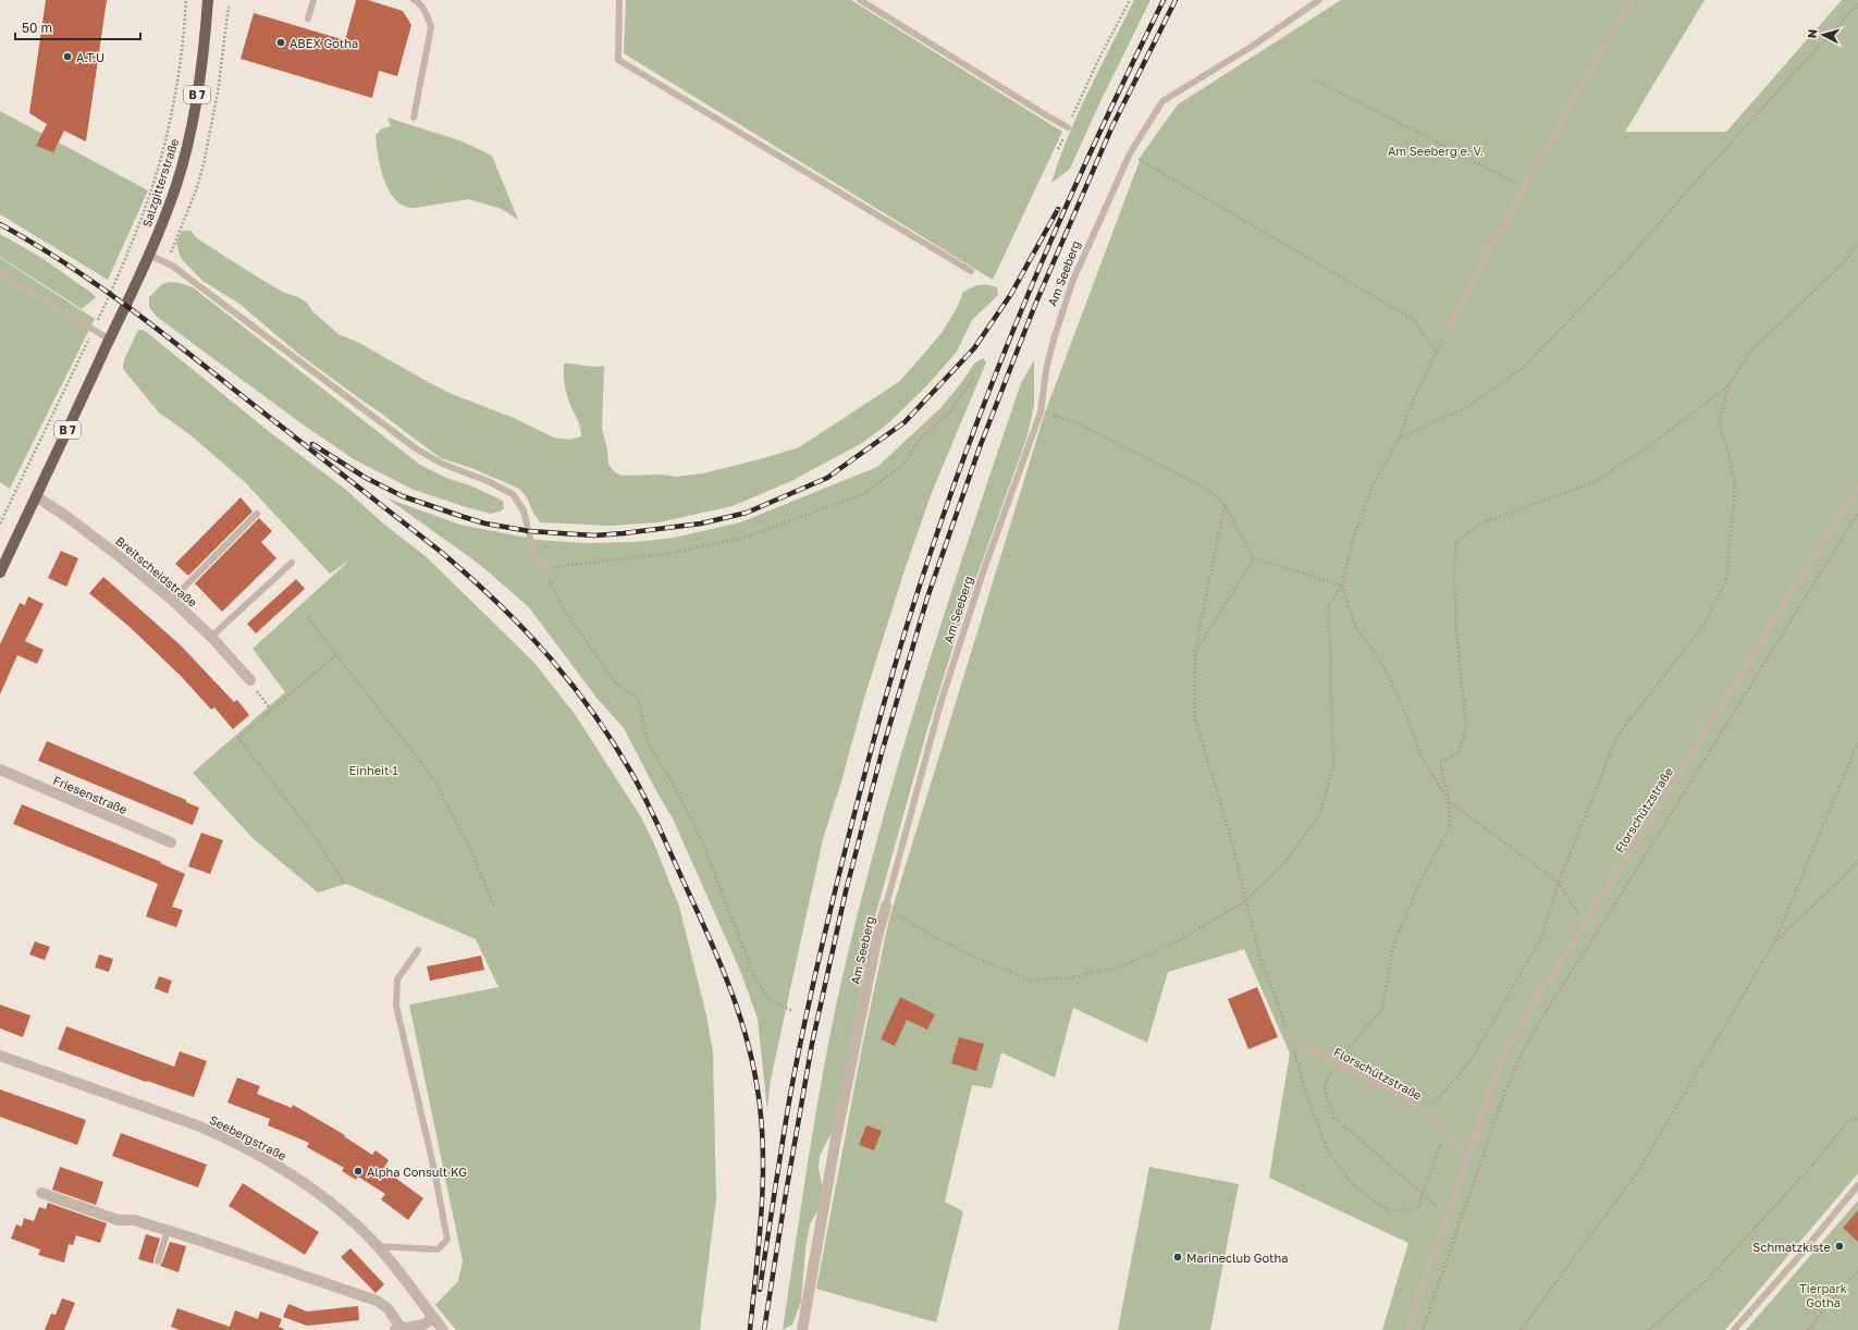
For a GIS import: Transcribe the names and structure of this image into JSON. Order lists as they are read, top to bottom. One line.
{"streets":{"main road":["B 7","Salzgitterstraße"],"street":["Am Seeberg","Breitscheidstraße","Friesenstraße","Seebergstraße"],"lane":["Florschützstraße"]},"crossings":[["B 7","Salzgitterstraße"],["B 7","Breitscheidstraße"],["Salzgitterstraße","Breitscheidstraße"]],"parks":["Am Seeberg e. V.","Einheit 1","Tierpark Gotha"],"places":["ABEX Gotha","A.T.U","Alpha Consult KG","Schmatzkiste","Marineclub Gotha"],"scale_bar":"50 m","north":"left"}
